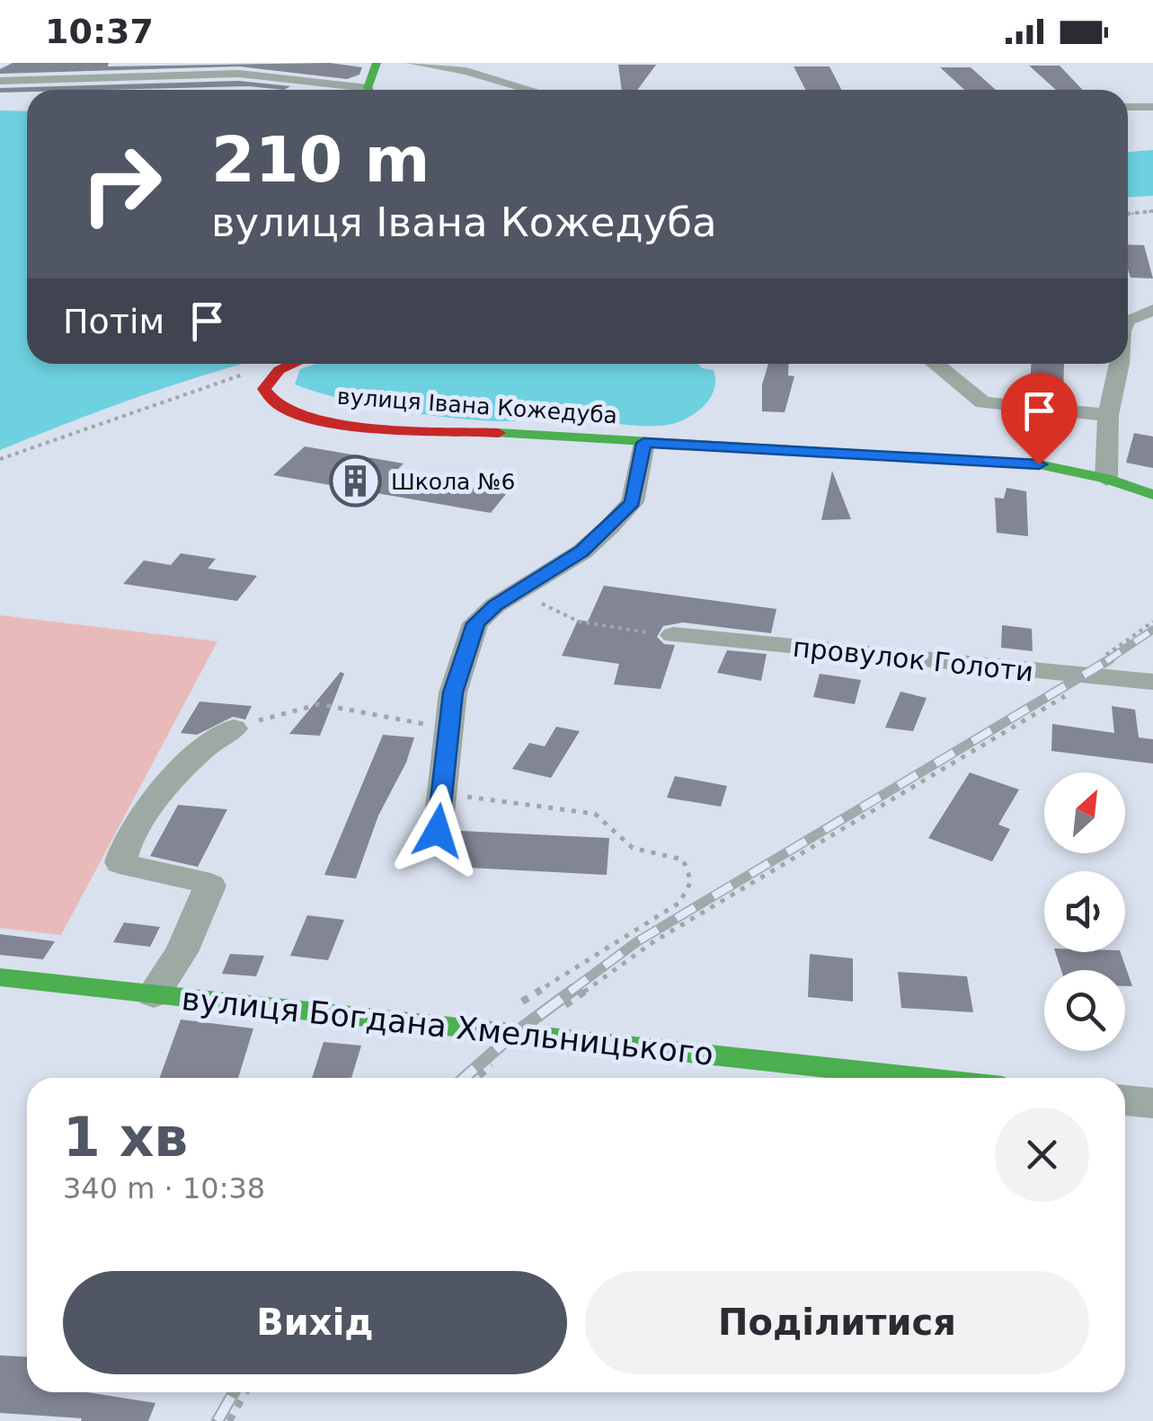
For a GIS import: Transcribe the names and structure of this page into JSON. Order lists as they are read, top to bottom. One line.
{"streets":{"main road":["вулиця Івана Кожедуба","вулиця Богдана Хмельницького"],"street":["провулок Голоти"]},"places":{"building":["Школа №6"]},"north":"top right","page":{"status":"10:37","turn":["210 m","вулиця Івана Кожедуба"],"then":"Потім","heading":["1 хв","340 m · 10:38"],"buttons":["Вихід","Поділитися"]}}
